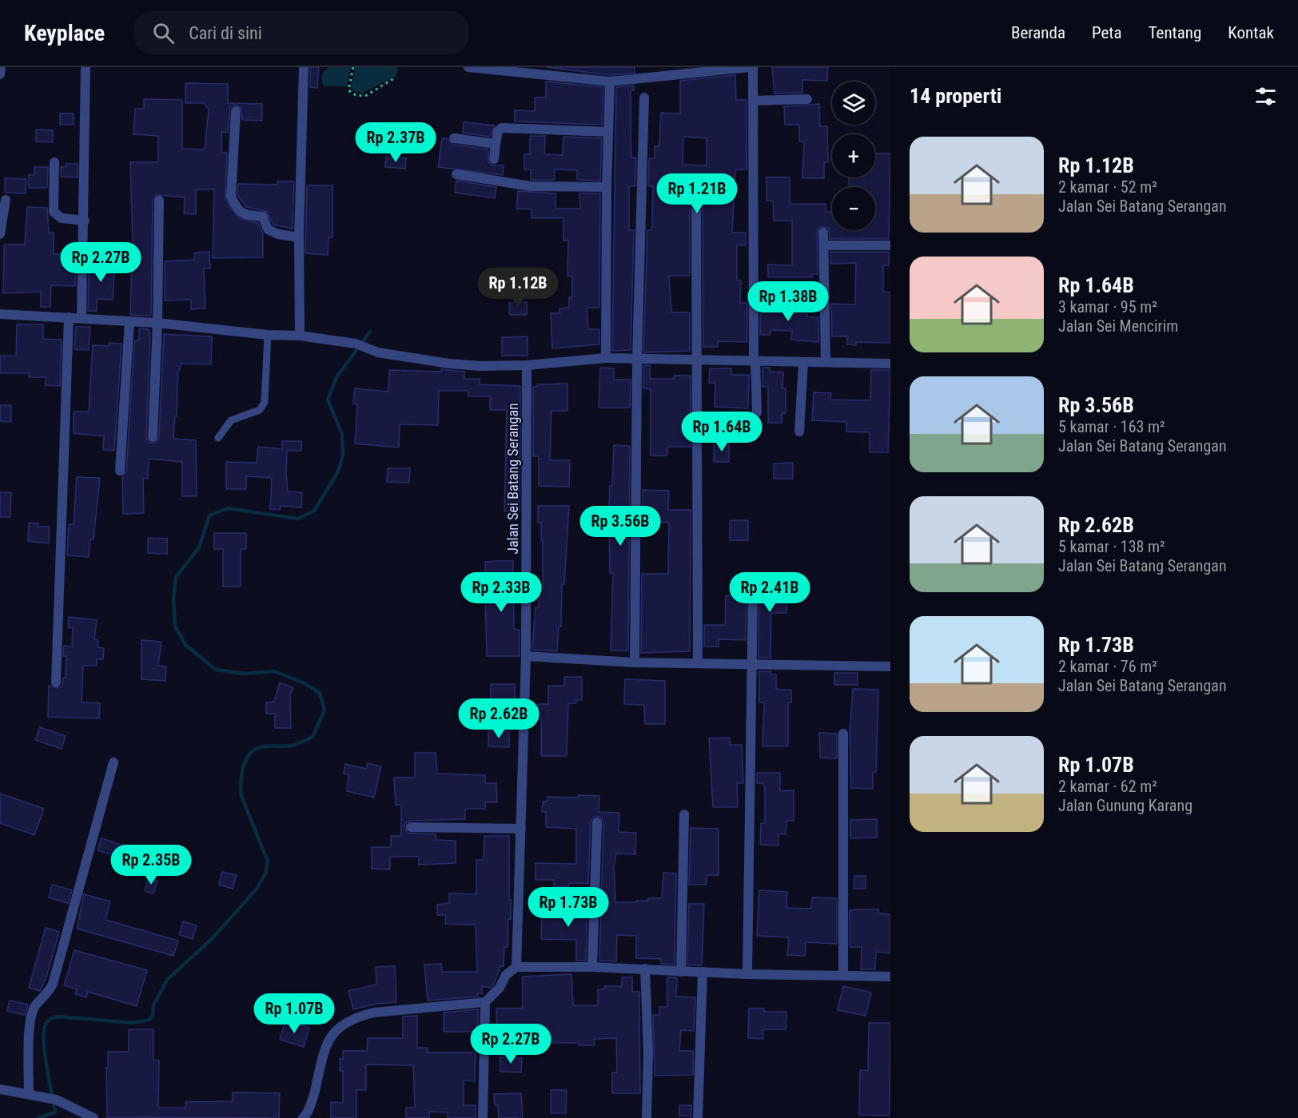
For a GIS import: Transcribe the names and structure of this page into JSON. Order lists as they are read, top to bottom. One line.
{"streets":{"street":["Jalan Sei Batang Serangan"]},"page":{"header":"Keyplace","search":"Cari di sini","nav":["Beranda","Peta","Tentang","Kontak"],"heading":"14 properti","map_buttons":["+","−"],"price":["Rp 2.37B","Rp 1.21B","Rp 2.27B","Rp 1.12B","Rp 1.38B","Rp 1.64B","Rp 3.56B","Rp 2.33B","Rp 2.41B","Rp 2.62B","Rp 2.35B","Rp 1.73B","Rp 1.07B","Rp 2.27B"],"list":[{"name":"Rp 1.12B","note":"2 kamar · 52 m² · Jalan Sei Batang Serangan"},{"name":"Rp 1.64B","note":"3 kamar · 95 m² · Jalan Sei Mencirim"},{"name":"Rp 3.56B","note":"5 kamar · 163 m² · Jalan Sei Batang Serangan"},{"name":"Rp 2.62B","note":"5 kamar · 138 m² · Jalan Sei Batang Serangan"},{"name":"Rp 1.73B","note":"2 kamar · 76 m² · Jalan Sei Batang Serangan"},{"name":"Rp 1.07B","note":"2 kamar · 62 m² · Jalan Gunung Karang"}]}}
